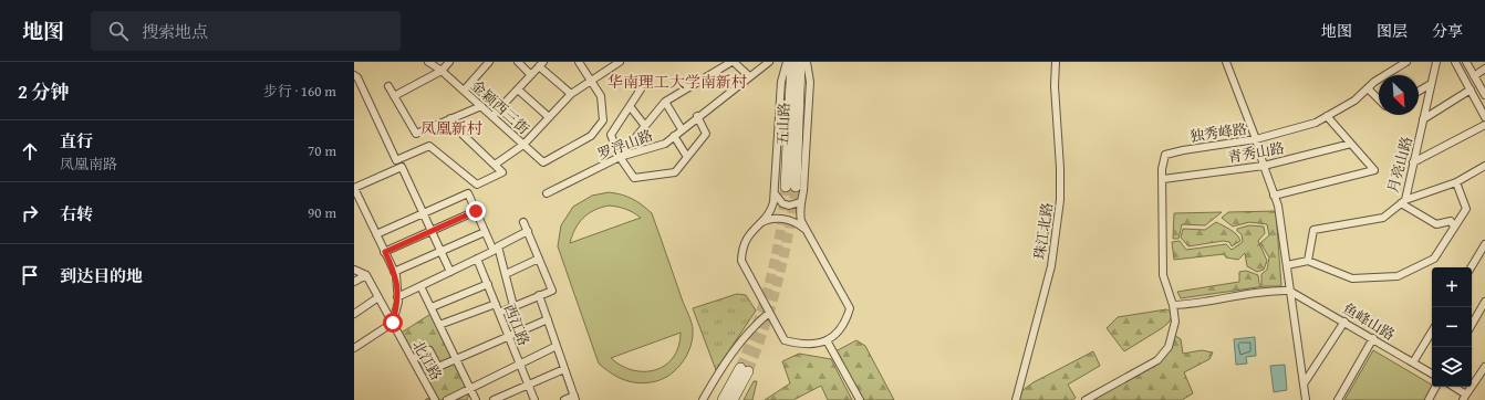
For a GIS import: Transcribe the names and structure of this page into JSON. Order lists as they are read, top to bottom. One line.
{"streets":{"main road":["五山路"],"street":["金颖西三街","独秀峰路","罗浮山路","青秀山路","月亮山路","珠江北路","鱼峰山路","西江路","北江路"]},"crossings":[["独秀峰路","青秀山路"]],"districts":["华南理工大学南新村","凤凰新村"],"north":"bottom right","page":{"header":"地图","search":"搜索地点","nav":["地图","图层","分享"],"heading":["2 分钟","步行 · 160 m"],"list":[["直行","凤凰南路","70 m"],["右转","90 m"],"到达目的地"],"map_buttons":["+","−"]}}
